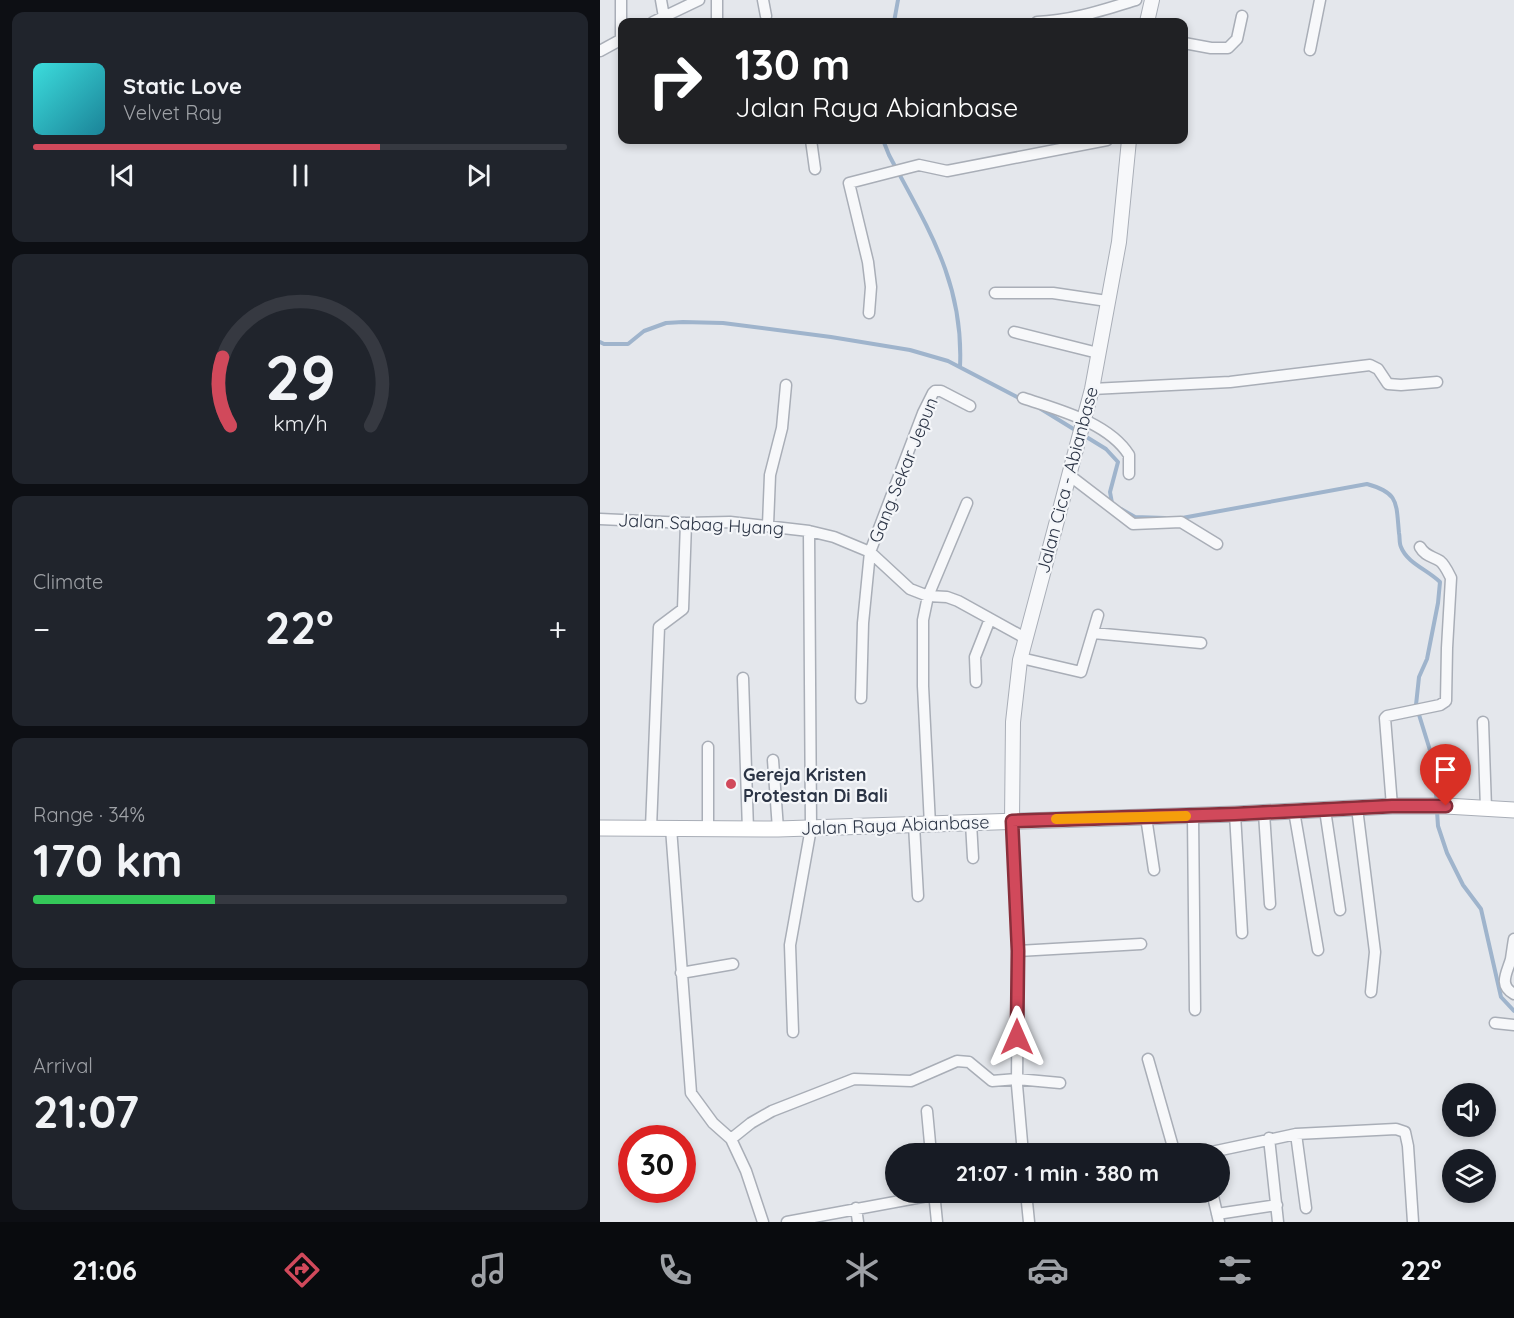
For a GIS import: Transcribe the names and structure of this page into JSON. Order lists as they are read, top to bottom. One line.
{"streets":{"main road":["Jalan Raya Abianbase"],"street":["Gang Sekar Jepun","Jalan Cica - Abianbase","Jalan Sabag Hyang"]},"crossings":[["Gang Sekar Jepun","Jalan Sabag Hyang"],["Jalan Cica - Abianbase","Jalan Sabag Hyang"],["Jalan Cica - Abianbase","Jalan Raya Abianbase"]],"places":["Gereja Kristen Protestan Di Bali"],"page":{"turn":["130 m","Jalan Raya Abianbase"],"song":["Static Love","Velvet Ray"],"tile":["Climate",["Range · 34%","170 km"],["Arrival","21:07"]],"heat":["−","22°","+"],"limit":"30","trip":"21:07 · 1 min · 380 m","tabs":["21:06","22°"],"gauge":["29","km/h"]}}
